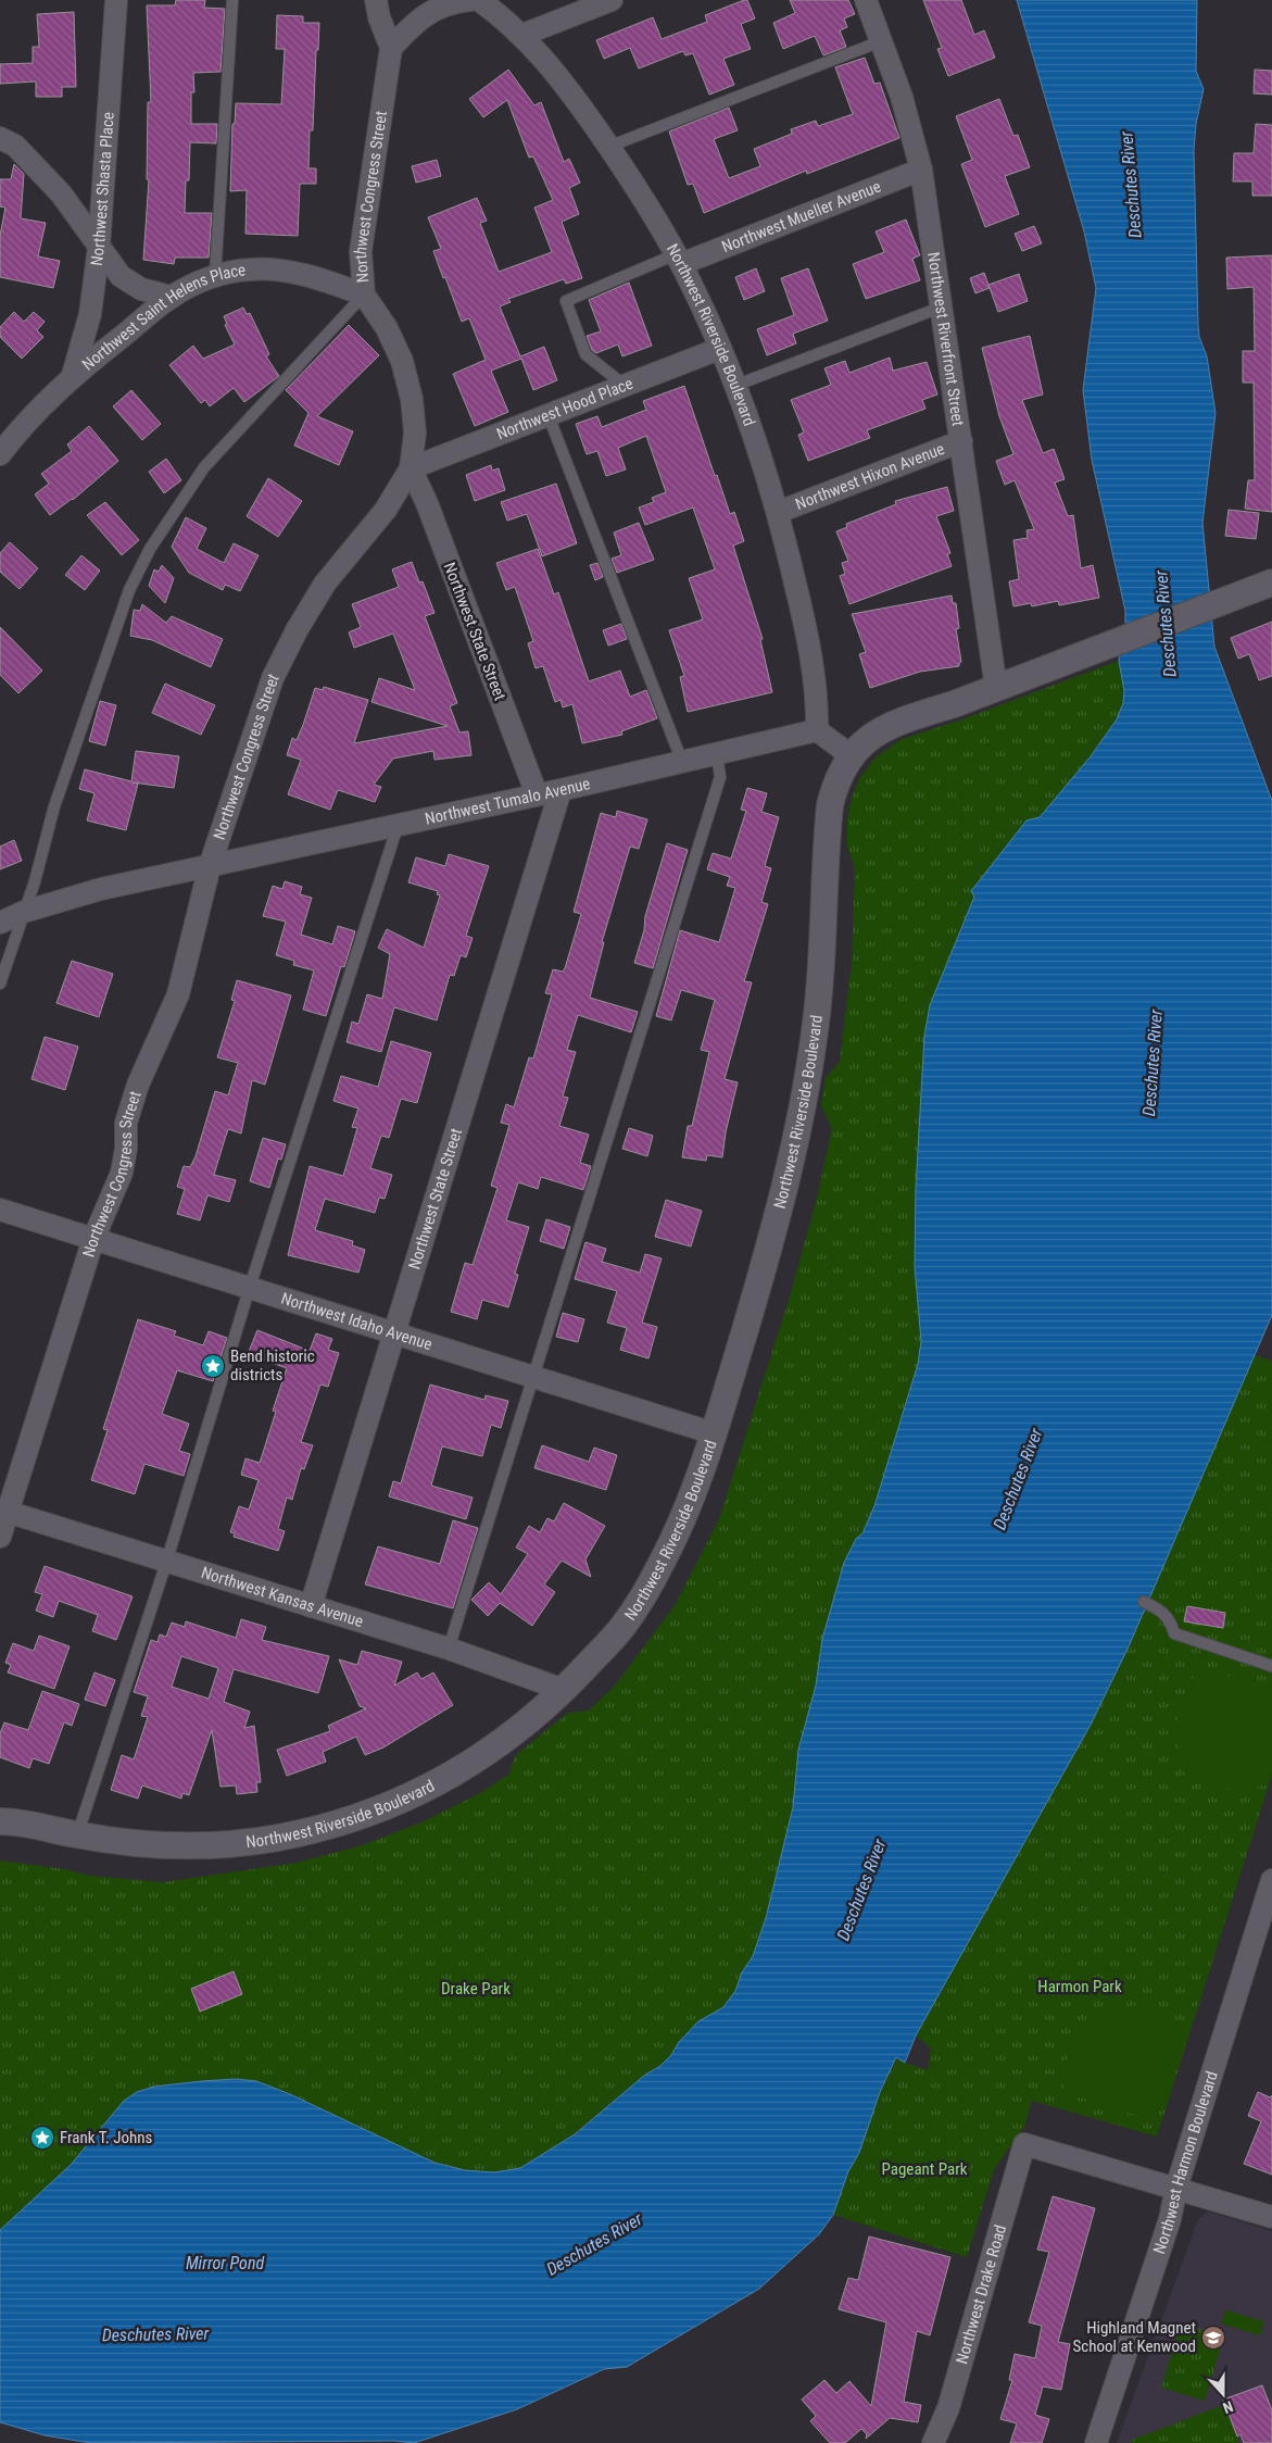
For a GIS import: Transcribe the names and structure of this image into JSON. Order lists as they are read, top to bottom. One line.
{"streets":{"street":["Northwest Shasta Place","Northwest Congress Street","Northwest Mueller Avenue","Northwest Saint Helens Place","Northwest Riverside Boulevard","Northwest Riverfront Street","Northwest Hood Place","Northwest Hixon Avenue","Northwest State Street","Northwest Tumalo Avenue","Northwest Idaho Avenue","Northwest Kansas Avenue","Northwest Harmon Boulevard","Northwest Drake Road"]},"crossings":[["Northwest Shasta Place","Northwest Saint Helens Place"],["Northwest Congress Street","Northwest Saint Helens Place"],["Northwest Congress Street","Northwest Hood Place"],["Northwest Congress Street","Northwest State Street"],["Northwest Congress Street","Northwest Tumalo Avenue"],["Northwest Congress Street","Northwest Idaho Avenue"],["Northwest Congress Street","Northwest Kansas Avenue"],["Northwest Mueller Avenue","Northwest Riverside Boulevard"],["Northwest Mueller Avenue","Northwest Riverfront Street"],["Northwest Riverside Boulevard","Northwest Hood Place"],["Northwest Riverside Boulevard","Northwest Hixon Avenue"],["Northwest Riverside Boulevard","Northwest Tumalo Avenue"],["Northwest Riverside Boulevard","Northwest Idaho Avenue"],["Northwest Riverside Boulevard","Northwest Kansas Avenue"],["Northwest Riverfront Street","Northwest Hixon Avenue"],["Northwest Hood Place","Northwest State Street"],["Northwest State Street","Northwest Tumalo Avenue"],["Northwest State Street","Northwest Idaho Avenue"],["Northwest State Street","Northwest Kansas Avenue"],["Northwest Harmon Boulevard","Northwest Drake Road"]],"water":["Deschutes River","Mirror Pond"],"parks":["Harmon Park","Drake Park","Pageant Park"],"places":{"place":["Bend historic districts","Frank T. Johns"],"school or university":["Highland Magnet School at Kenwood"]},"north":"bottom"}
